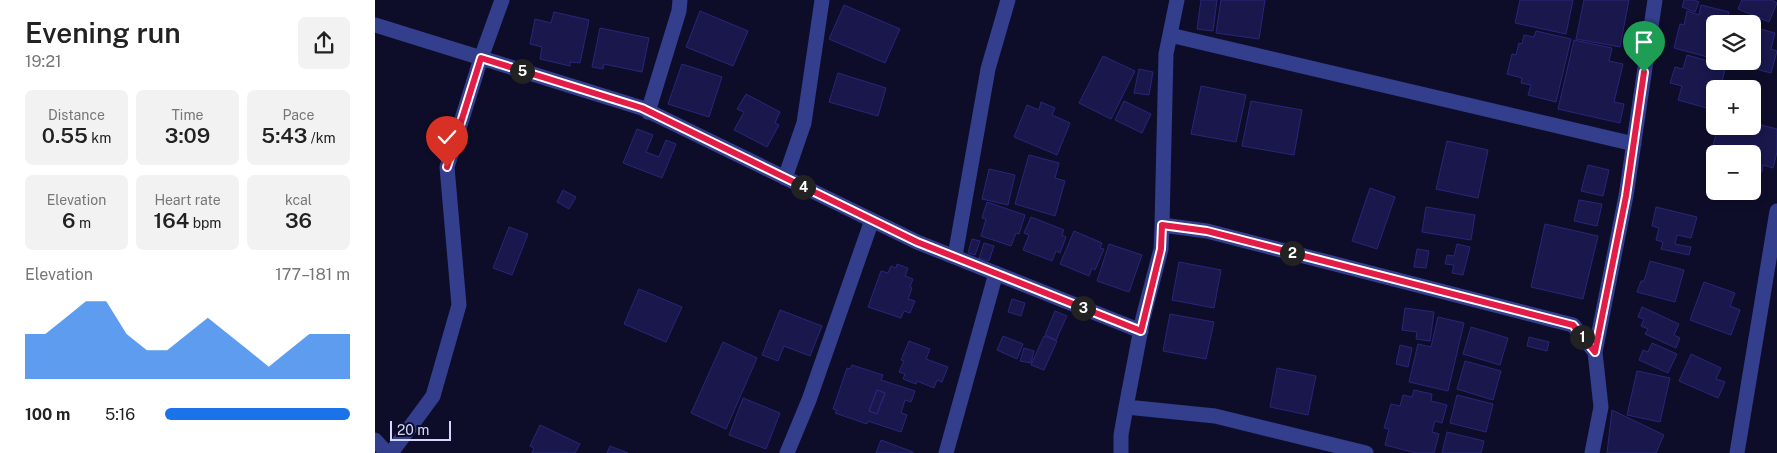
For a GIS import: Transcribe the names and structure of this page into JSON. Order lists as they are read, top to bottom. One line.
{"scale_bar":"20 m","page":{"heading":["Evening run","19:21"],"map_buttons":["+","−"],"pins":["5","4","2","3","1"],"stats":[["Distance","0.55 km"],["Time","3:09"],["Pace","5:43 /km"],["Elevation","6 m"],["Heart rate","164 bpm"],["kcal","36"]],"chart":["Elevation","177–181 m"],"list":[{"name":"100 m","note":"5:16"}],"scale":"20 m"}}
